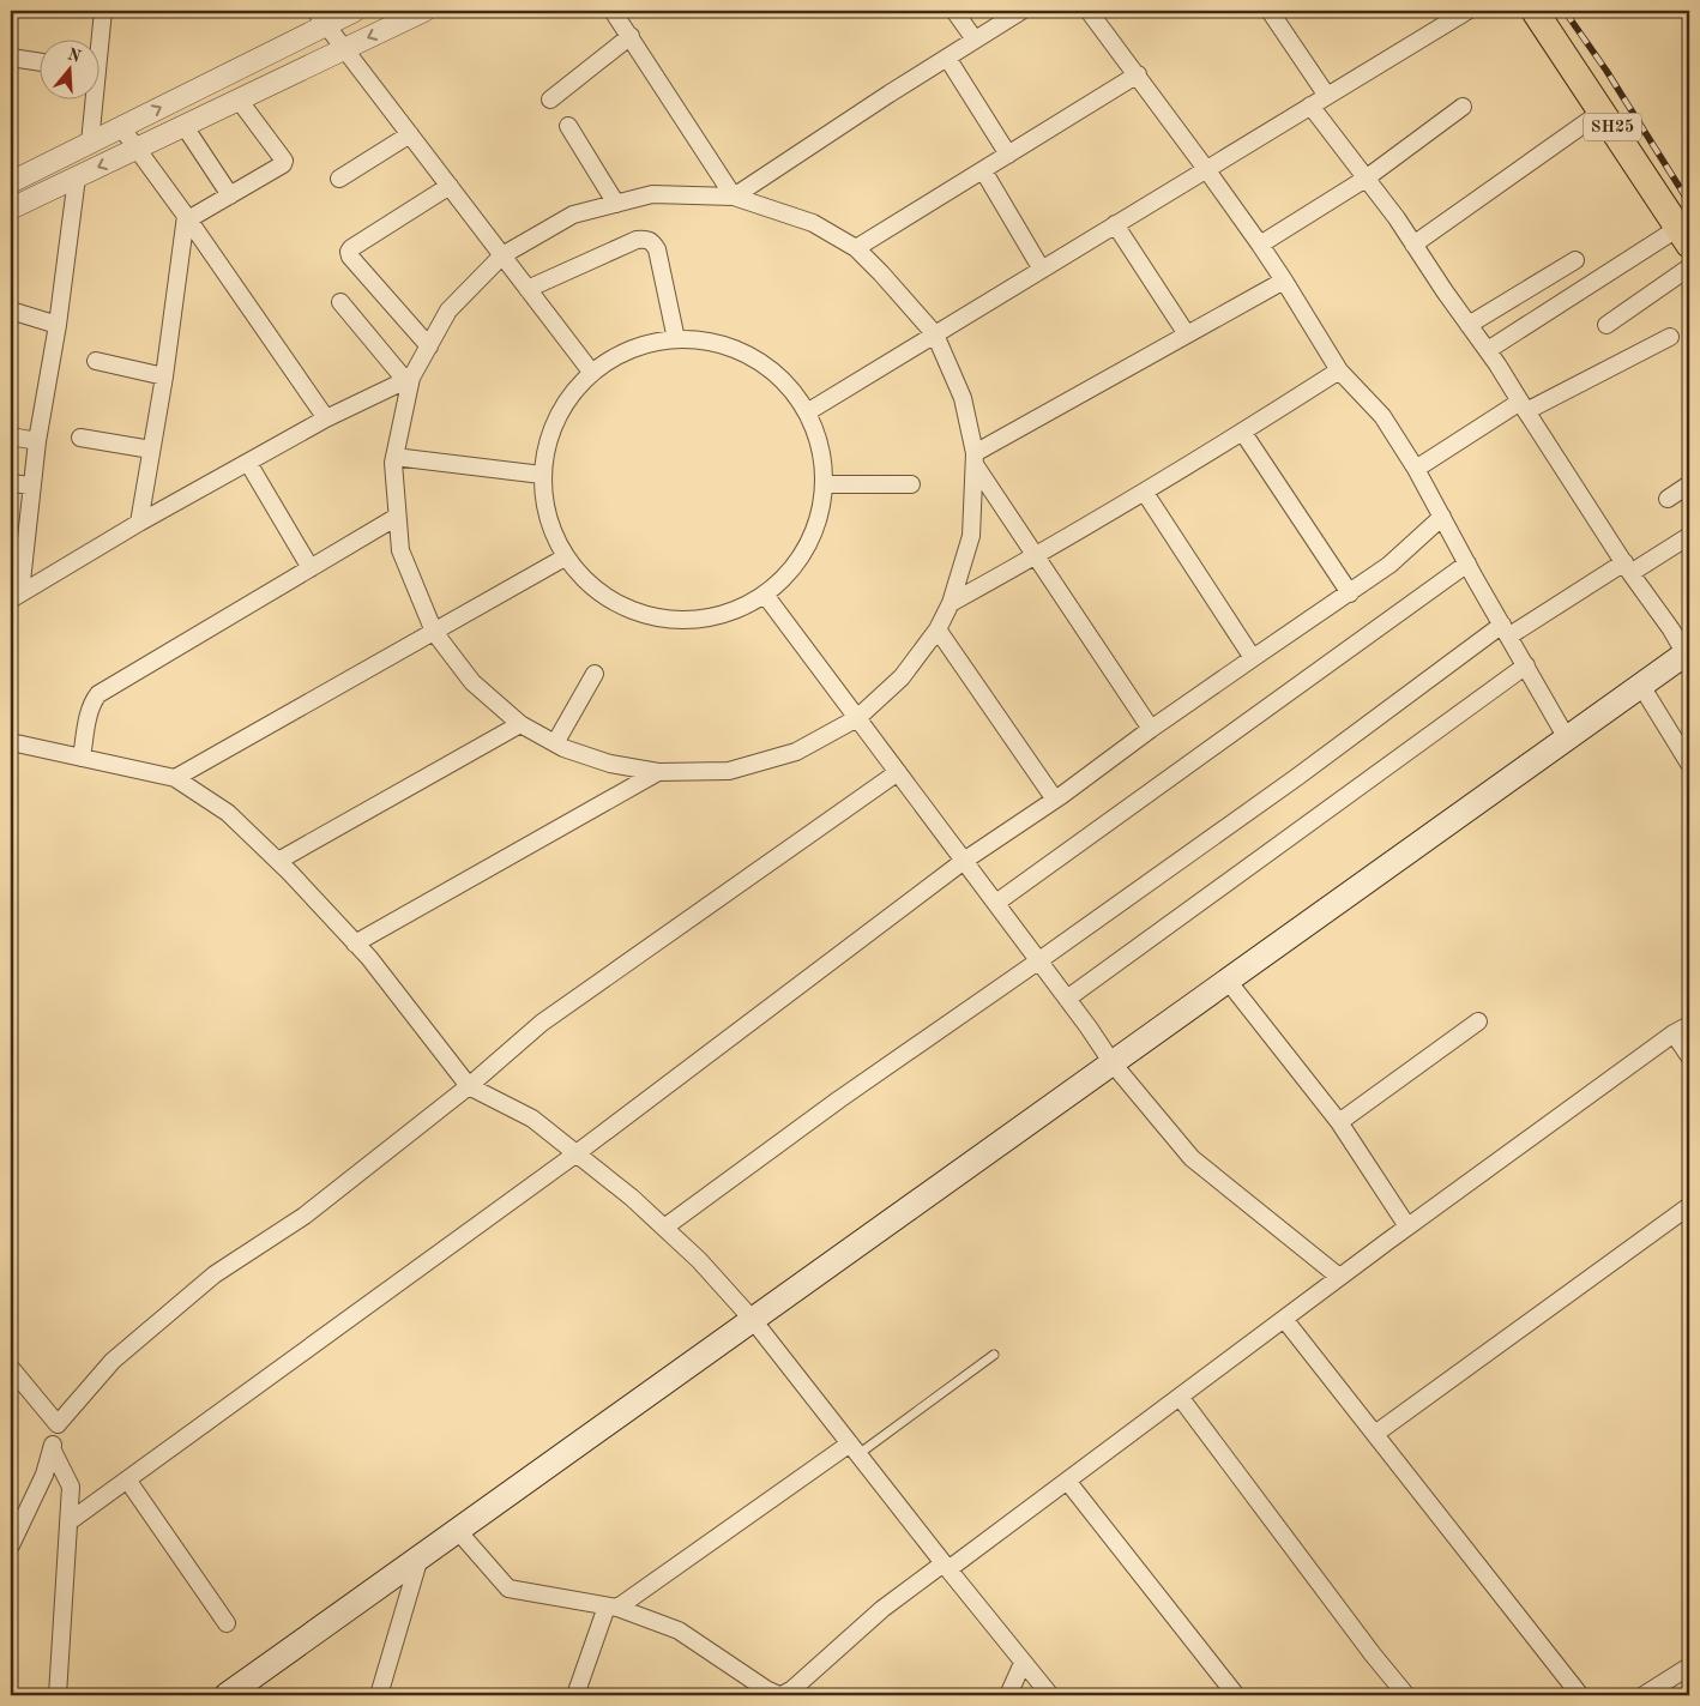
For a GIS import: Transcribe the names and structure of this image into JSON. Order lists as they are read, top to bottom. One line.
{"streets":{"main road":["SH25"]},"north":"top"}
